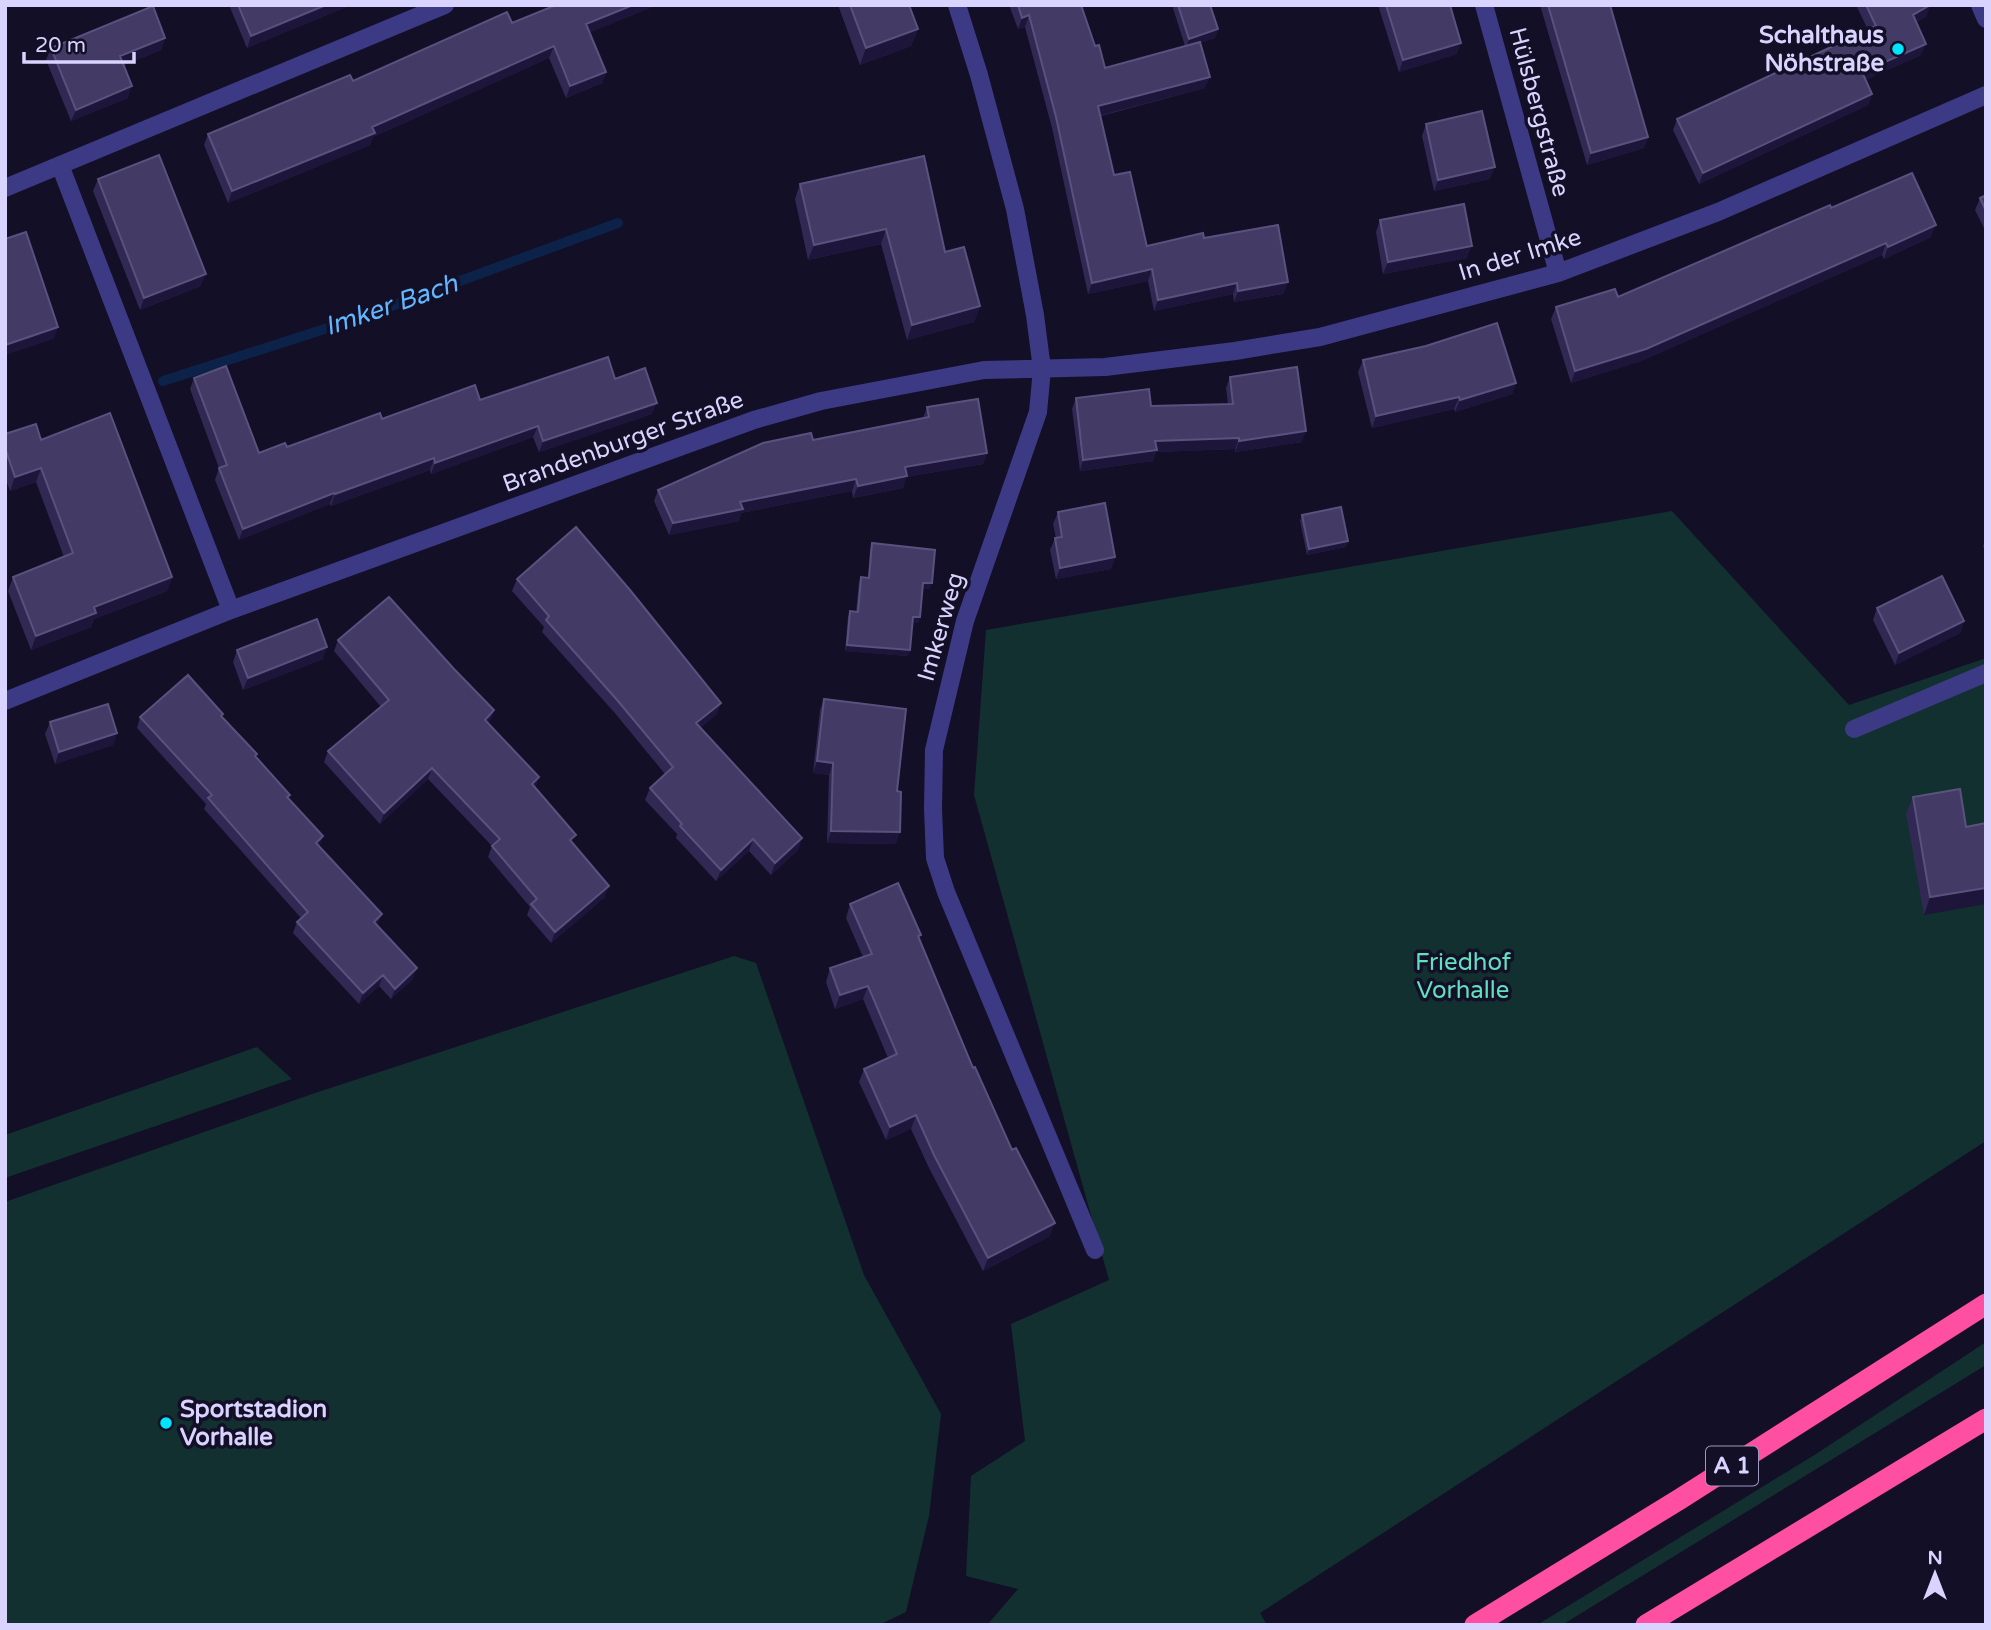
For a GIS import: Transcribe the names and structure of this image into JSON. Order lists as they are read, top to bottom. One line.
{"streets":{"highway":["A 1"],"street":["Hülsbergstraße","In der Imke","Brandenburger Straße","Imkerweg"]},"crossings":[["Hülsbergstraße","In der Imke"],["In der Imke","Brandenburger Straße"],["In der Imke","Imkerweg"],["Brandenburger Straße","Imkerweg"]],"water":["Imker Bach"],"parks":["Friedhof Vorhalle"],"places":["Schalthaus Nöhstraße","Sportstadion Vorhalle"],"scale_bar":"20 m","north":"top"}
